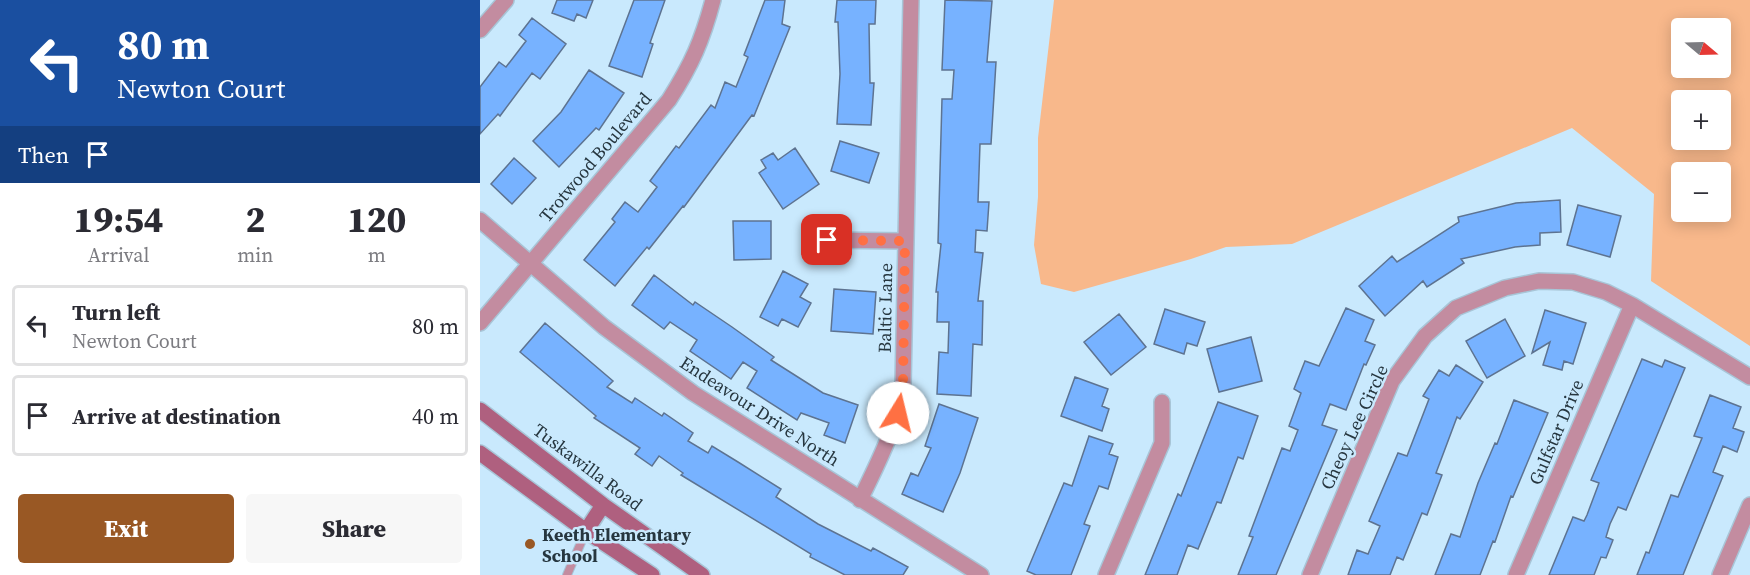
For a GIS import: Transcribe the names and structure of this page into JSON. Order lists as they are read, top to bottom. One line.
{"streets":{"main road":["Tuskawilla Road"],"street":["Trotwood Boulevard","Baltic Lane","Endeavour Drive North","Cheoy Lee Circle","Gulfstar Drive"]},"crossings":[["Trotwood Boulevard","Endeavour Drive North"],["Baltic Lane","Endeavour Drive North"],["Cheoy Lee Circle","Gulfstar Drive"]],"places":["Keeth Elementary School"],"north":"right","page":{"turn":["80 m","Newton Court"],"map_buttons":["+","−"],"then":"Then","eta":["19:54","Arrival","2","min","120","m"],"list":[{"name":"Turn left","note":"Newton Court","value":"80 m"},{"name":"Arrive at destination","value":"40 m"}],"buttons":["Exit","Share"]}}
